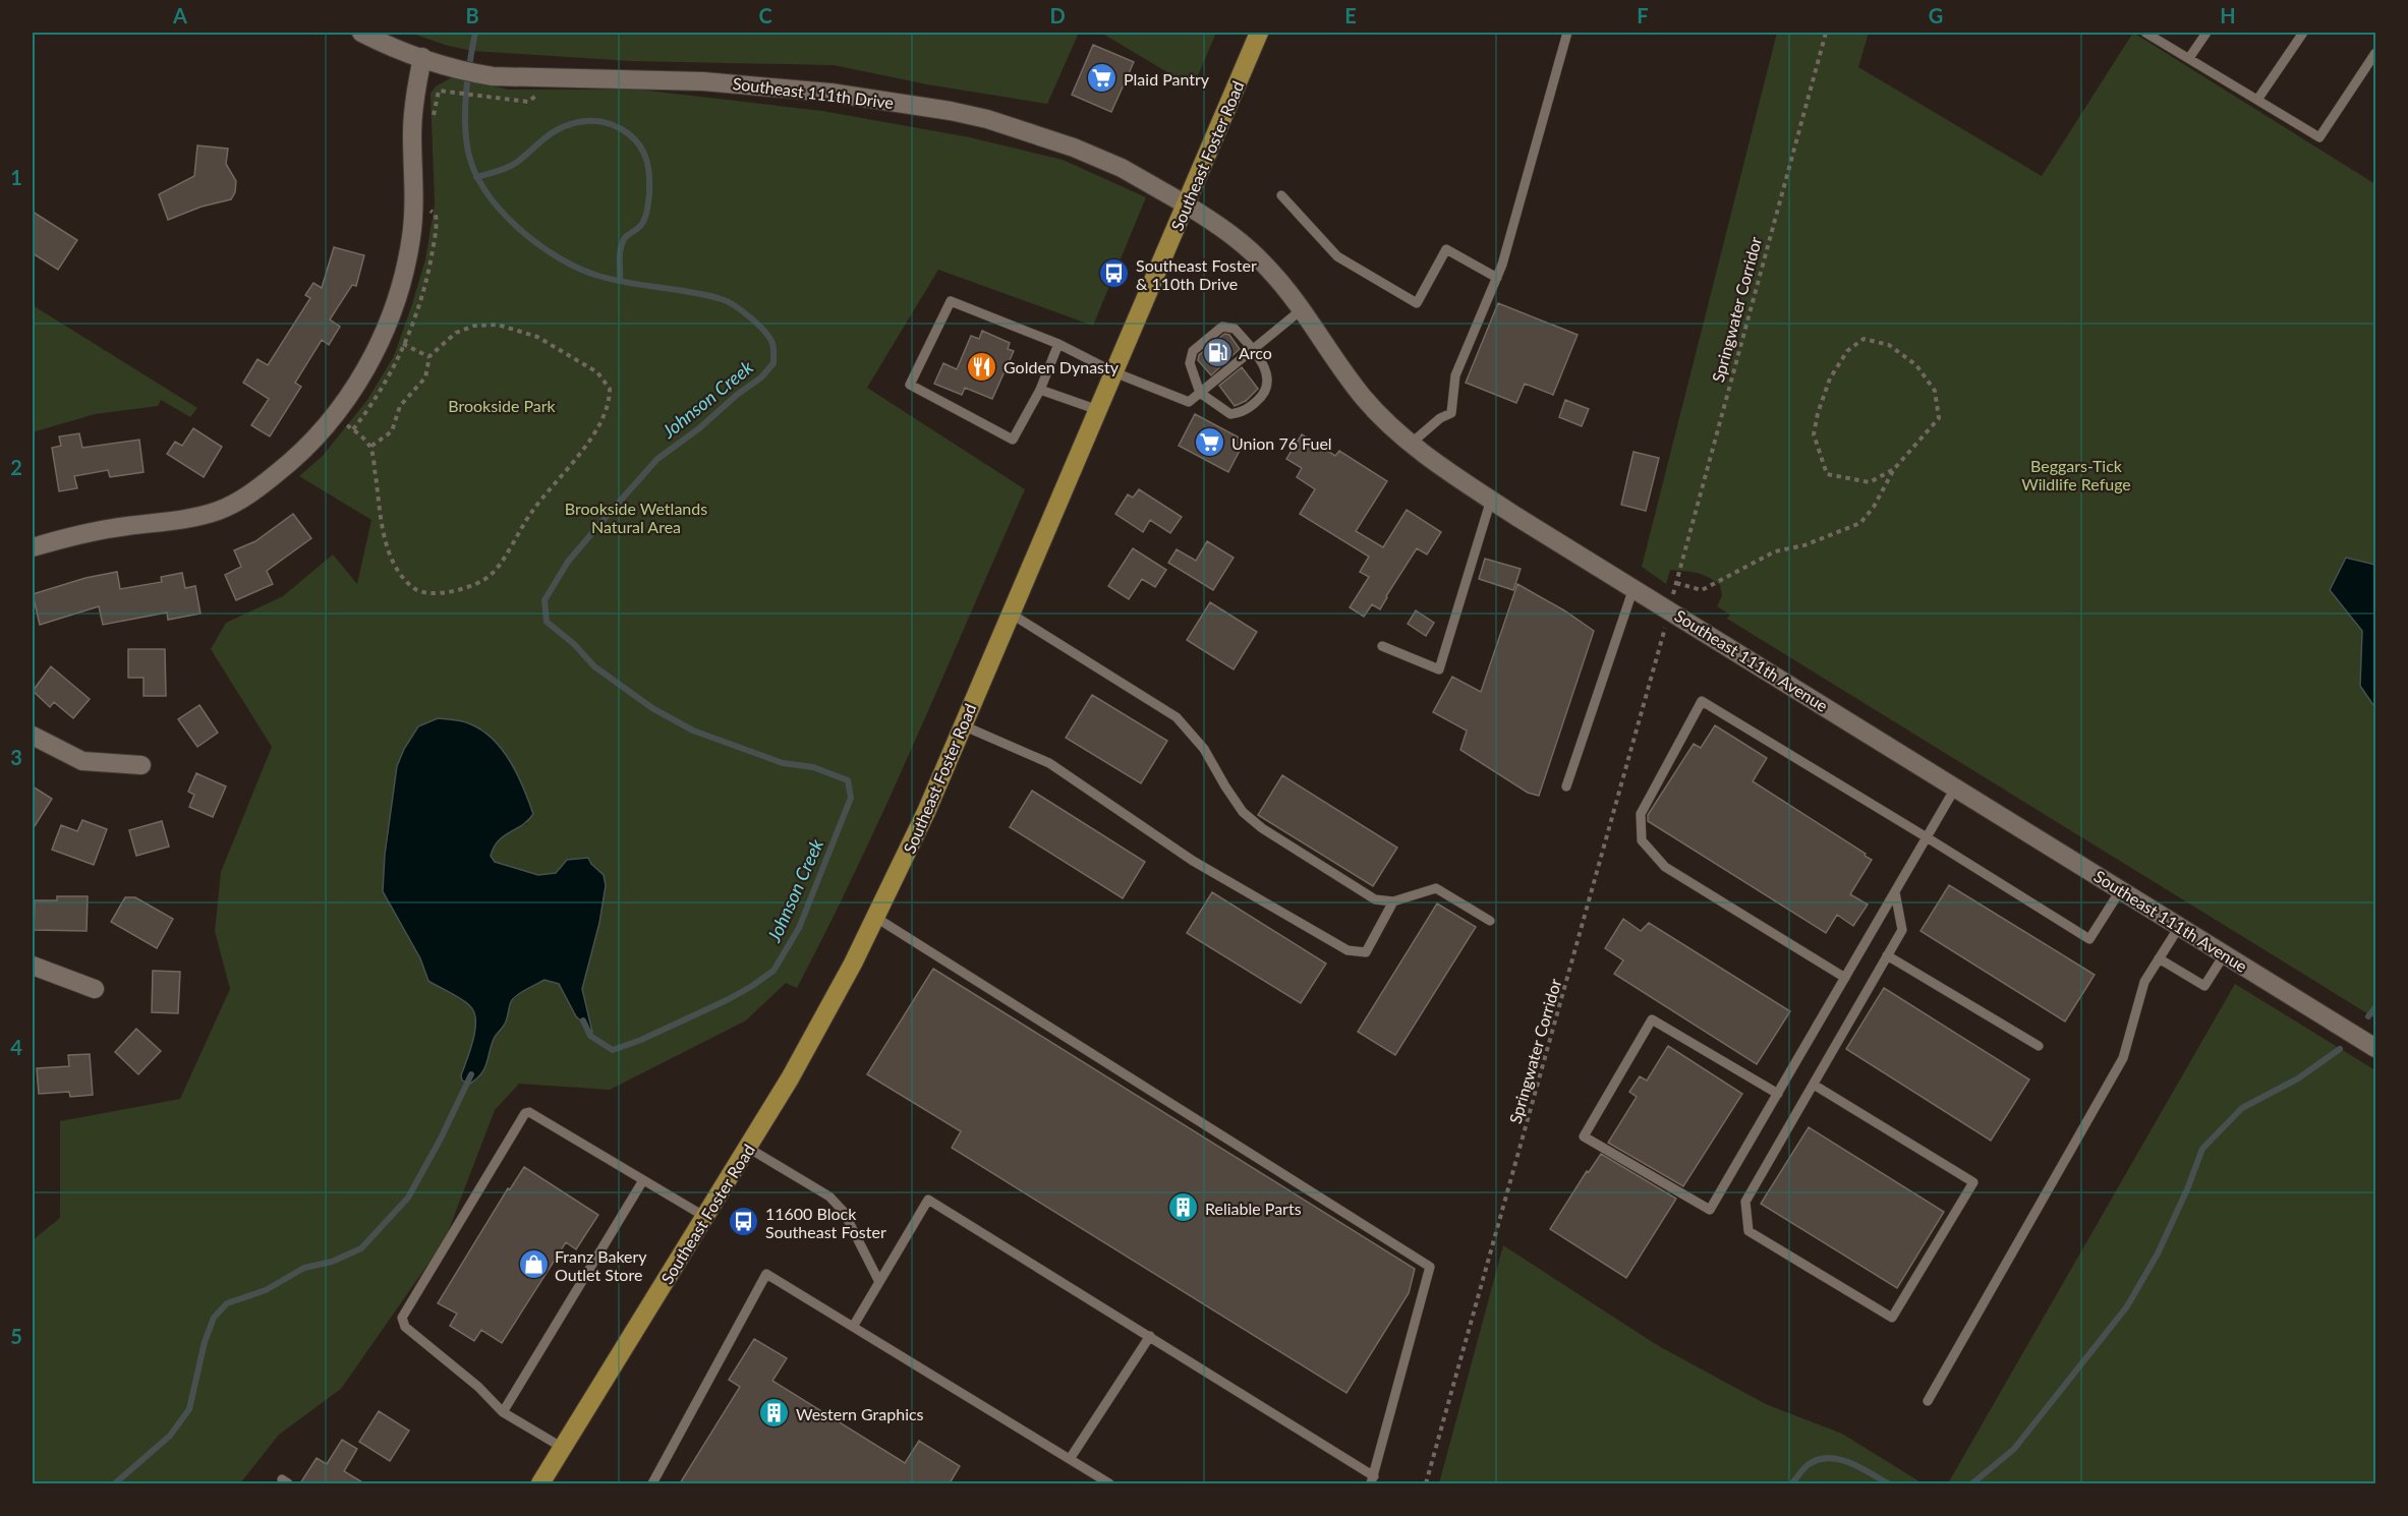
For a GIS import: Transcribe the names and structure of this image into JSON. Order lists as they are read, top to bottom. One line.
{"streets":{"main road":["Southeast Foster Road"],"street":["Southeast 111th Drive","Southeast 111th Avenue"],"path":["Springwater Corridor"]},"crossings":[["Southeast 111th Drive","Southeast Foster Road"],["Southeast 111th Drive","Southeast 111th Avenue"],["Southeast Foster Road","Southeast 111th Avenue"]],"water":["Johnson Creek"],"parks":["Brookside Park","Beggars-Tick Wildlife Refuge","Brookside Wetlands Natural Area"],"places":{"supermarket":["Plaid Pantry","Union 76 Fuel"],"bus stop":["Southeast Foster & 110th Drive","11600 Block Southeast Foster"],"fuel station":["Arco"],"restaurant":["Golden Dynasty"],"building":["Reliable Parts","Western Graphics"],"shop":["Franz Bakery Outlet Store"]},"grid":{"columns":["A","B","C","D","E","F","G","H"],"rows":["1","2","3","4","5"]}}
